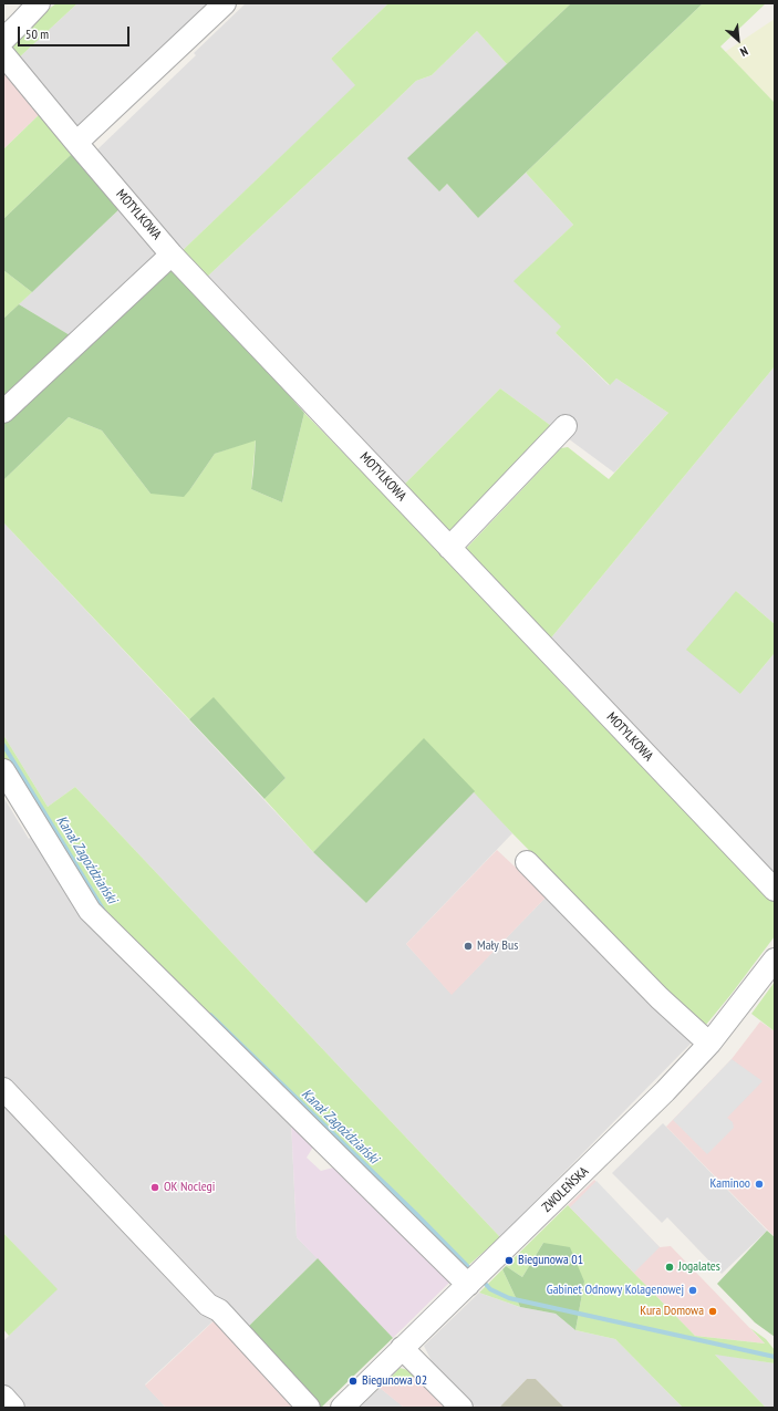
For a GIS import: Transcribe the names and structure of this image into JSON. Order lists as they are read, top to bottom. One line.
{"streets":{"street":["MOTYLKOWA","ZWOLEŃSKA"]},"water":["Kanał Zagoździański"],"places":["Mały Bus","Kaminoo","OK Noclegi","Biegunowa 01","Jogalates","Gabinet Odnowy Kolagenowej","Kura Domowa","Biegunowa 02"],"scale_bar":"50 m","north":"bottom right"}
